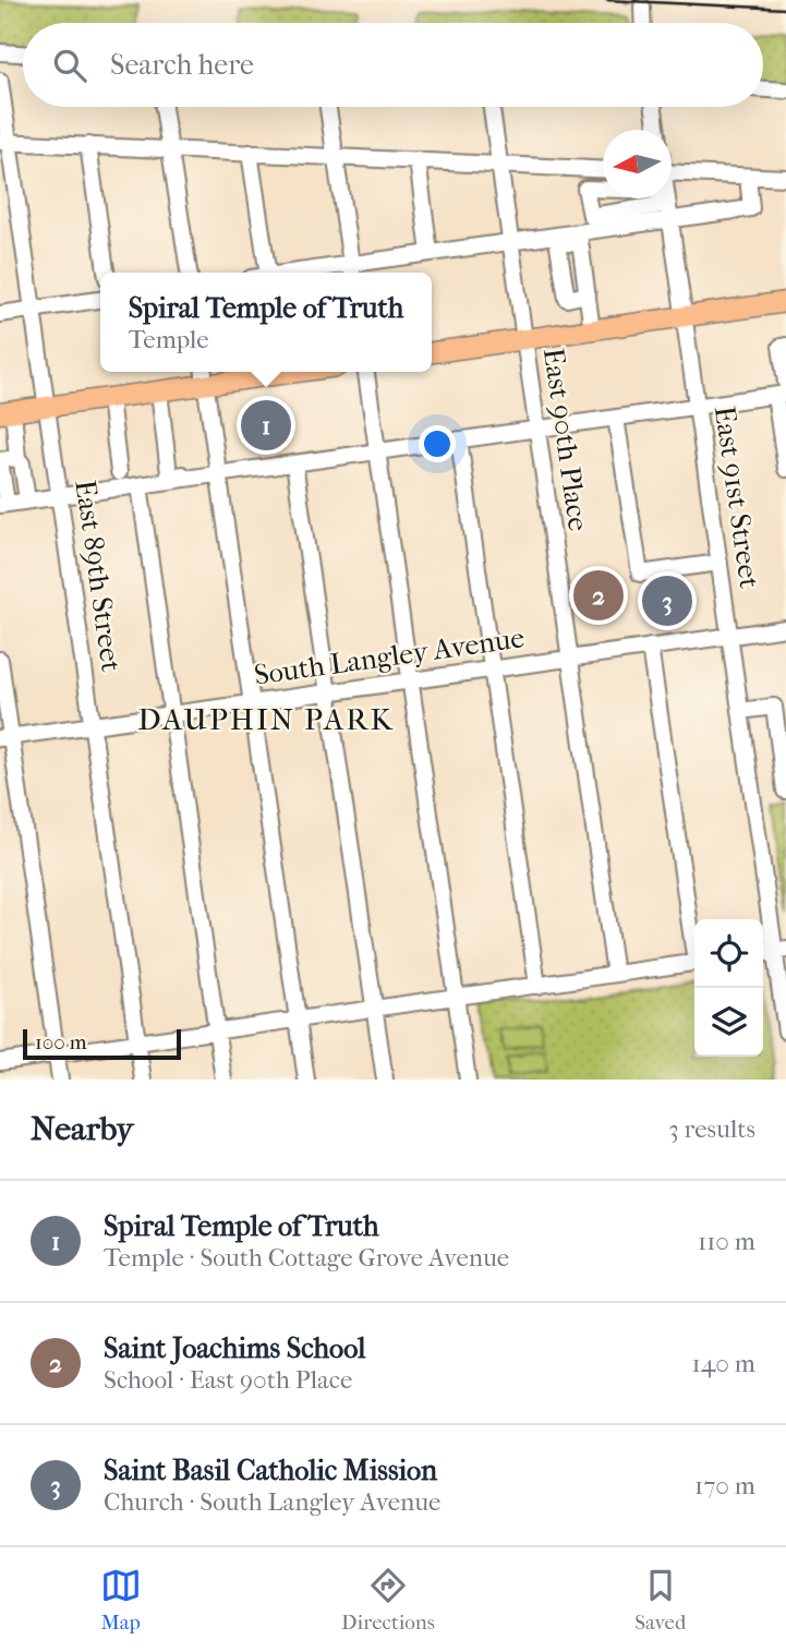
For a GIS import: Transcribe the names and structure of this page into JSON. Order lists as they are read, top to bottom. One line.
{"streets":{"street":["East 90th Place","East 91st Street","East 89th Street","South Langley Avenue"]},"crossings":[["East 90th Place","South Langley Avenue"],["East 91st Street","South Langley Avenue"],["East 89th Street","South Langley Avenue"]],"districts":["DAUPHIN PARK"],"scale_bar":"100 m","north":"left","page":{"search":"Search here","popup":["Spiral Temple of Truth","Temple"],"pins":["1","2","3"],"scale":"100 m","heading":["Nearby","3 results"],"list":[{"mark":"1","name":"Spiral Temple of Truth","note":"Temple · South Cottage Grove Avenue","value":"110 m"},{"mark":"2","name":"Saint Joachims School","note":"School · East 90th Place","value":"140 m"},{"mark":"3","name":"Saint Basil Catholic Mission","note":"Church · South Langley Avenue","value":"170 m"}],"nav":["Map","Directions","Saved"]}}
